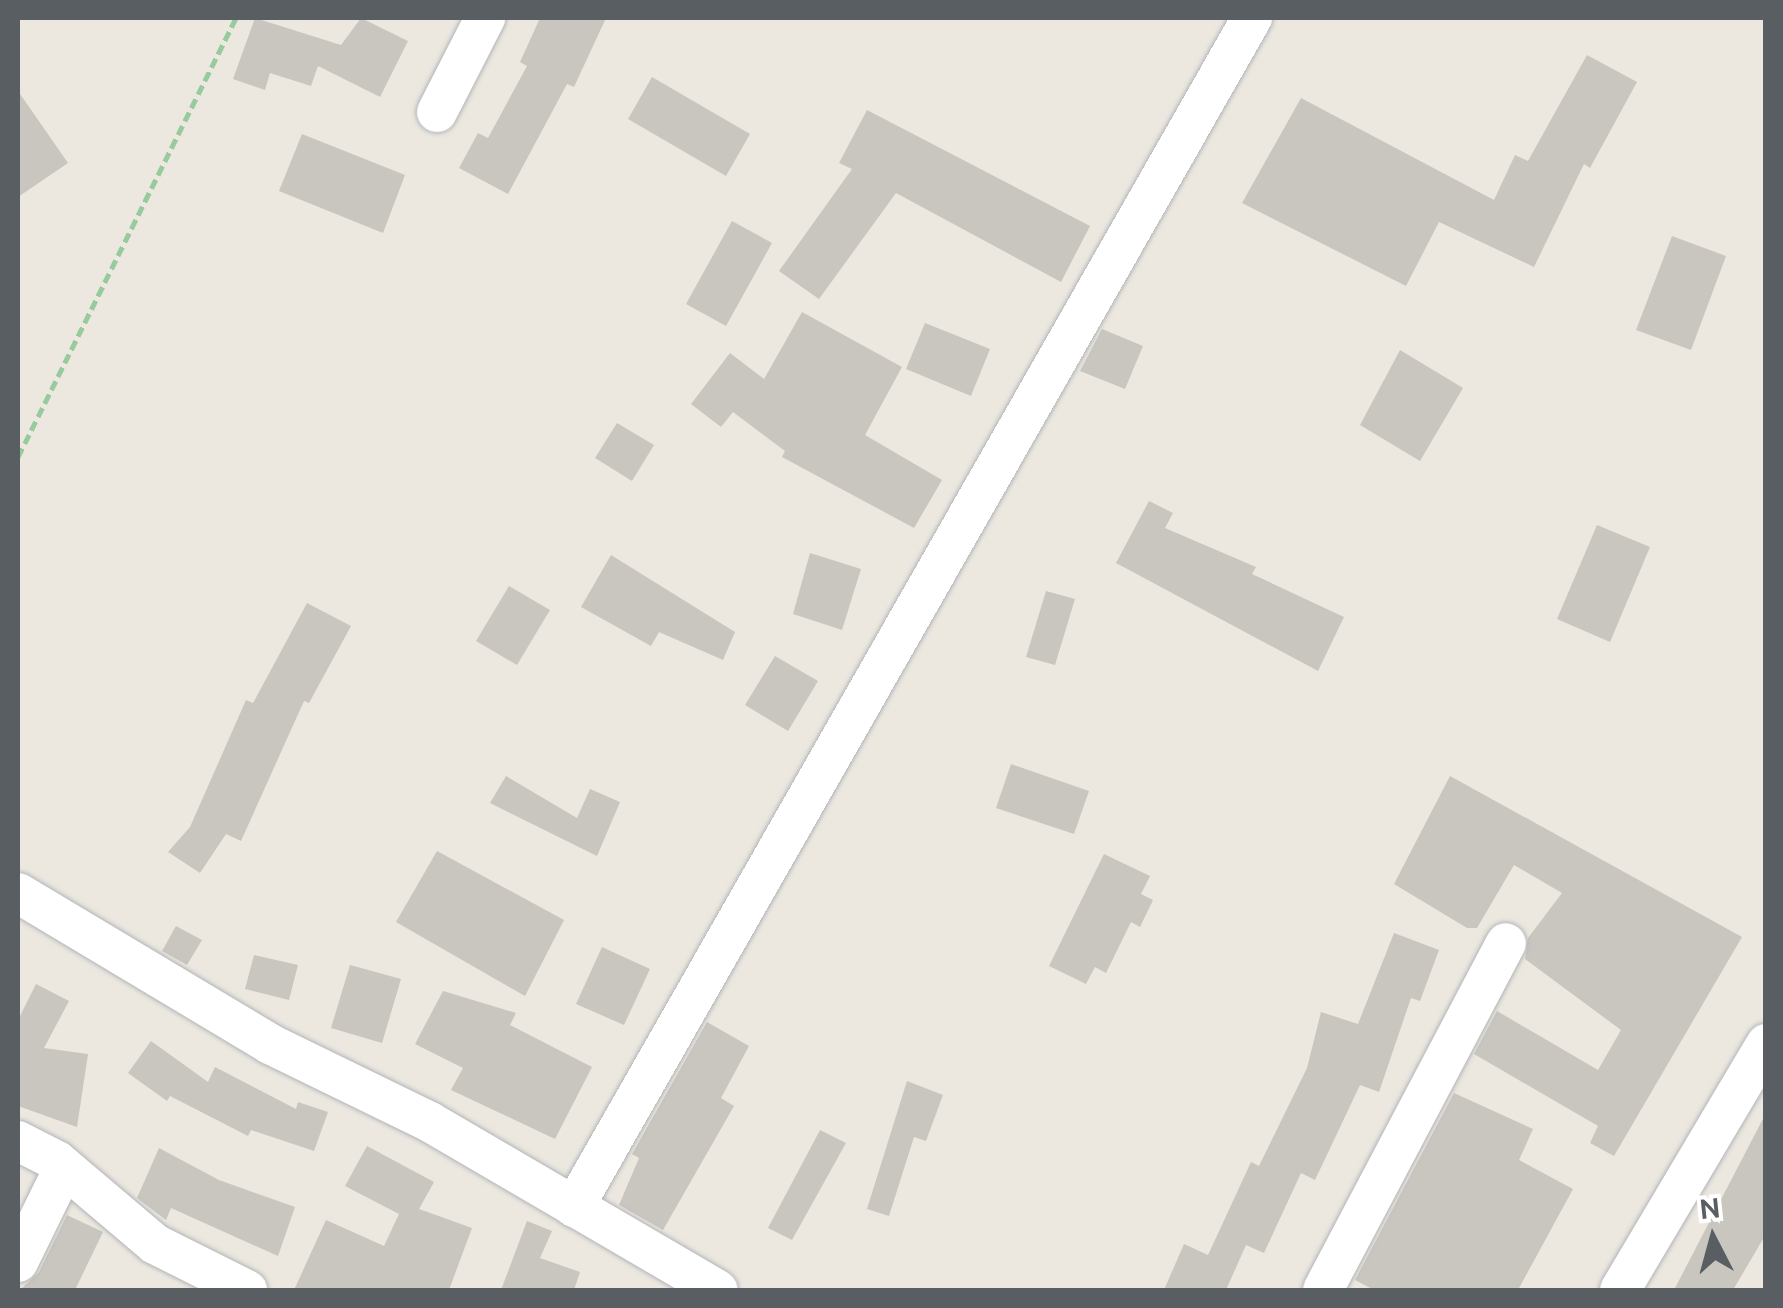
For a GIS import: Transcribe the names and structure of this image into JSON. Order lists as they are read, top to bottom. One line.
{"north":"top"}
